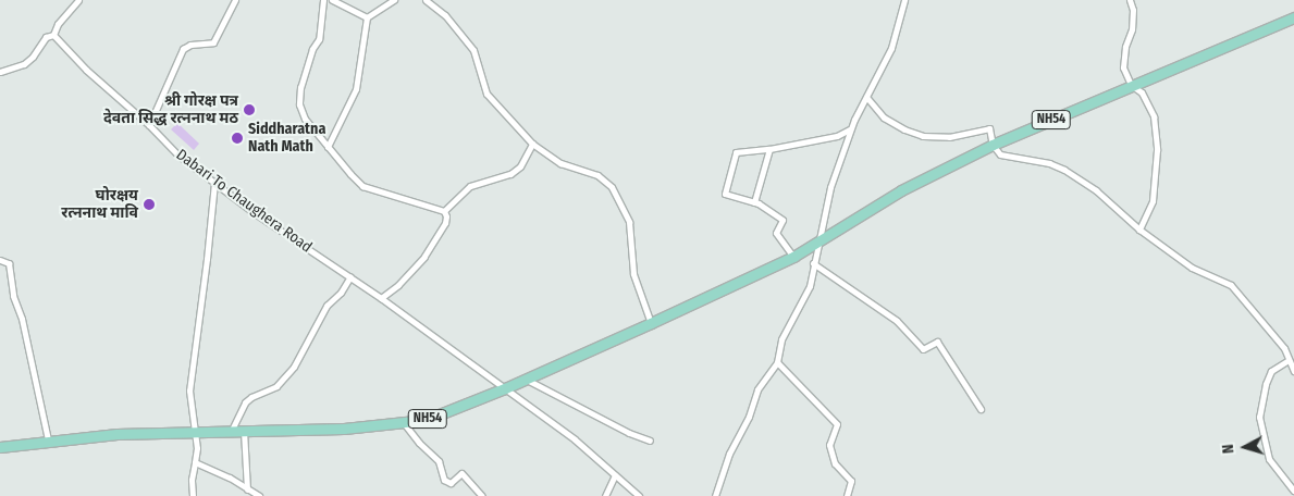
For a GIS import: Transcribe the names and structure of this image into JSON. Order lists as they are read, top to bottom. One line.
{"streets":{"main road":["NH54"],"street":["Dabari To Chaughera Road"]},"crossings":[["NH54","Dabari To Chaughera Road"]],"places":["श्री गोरक्ष पत्र देवता सिद्ध रत्ननाथ मठ","Siddharatna Nath Math","घोरक्षय रत्ननाथ मावि"],"north":"left"}
